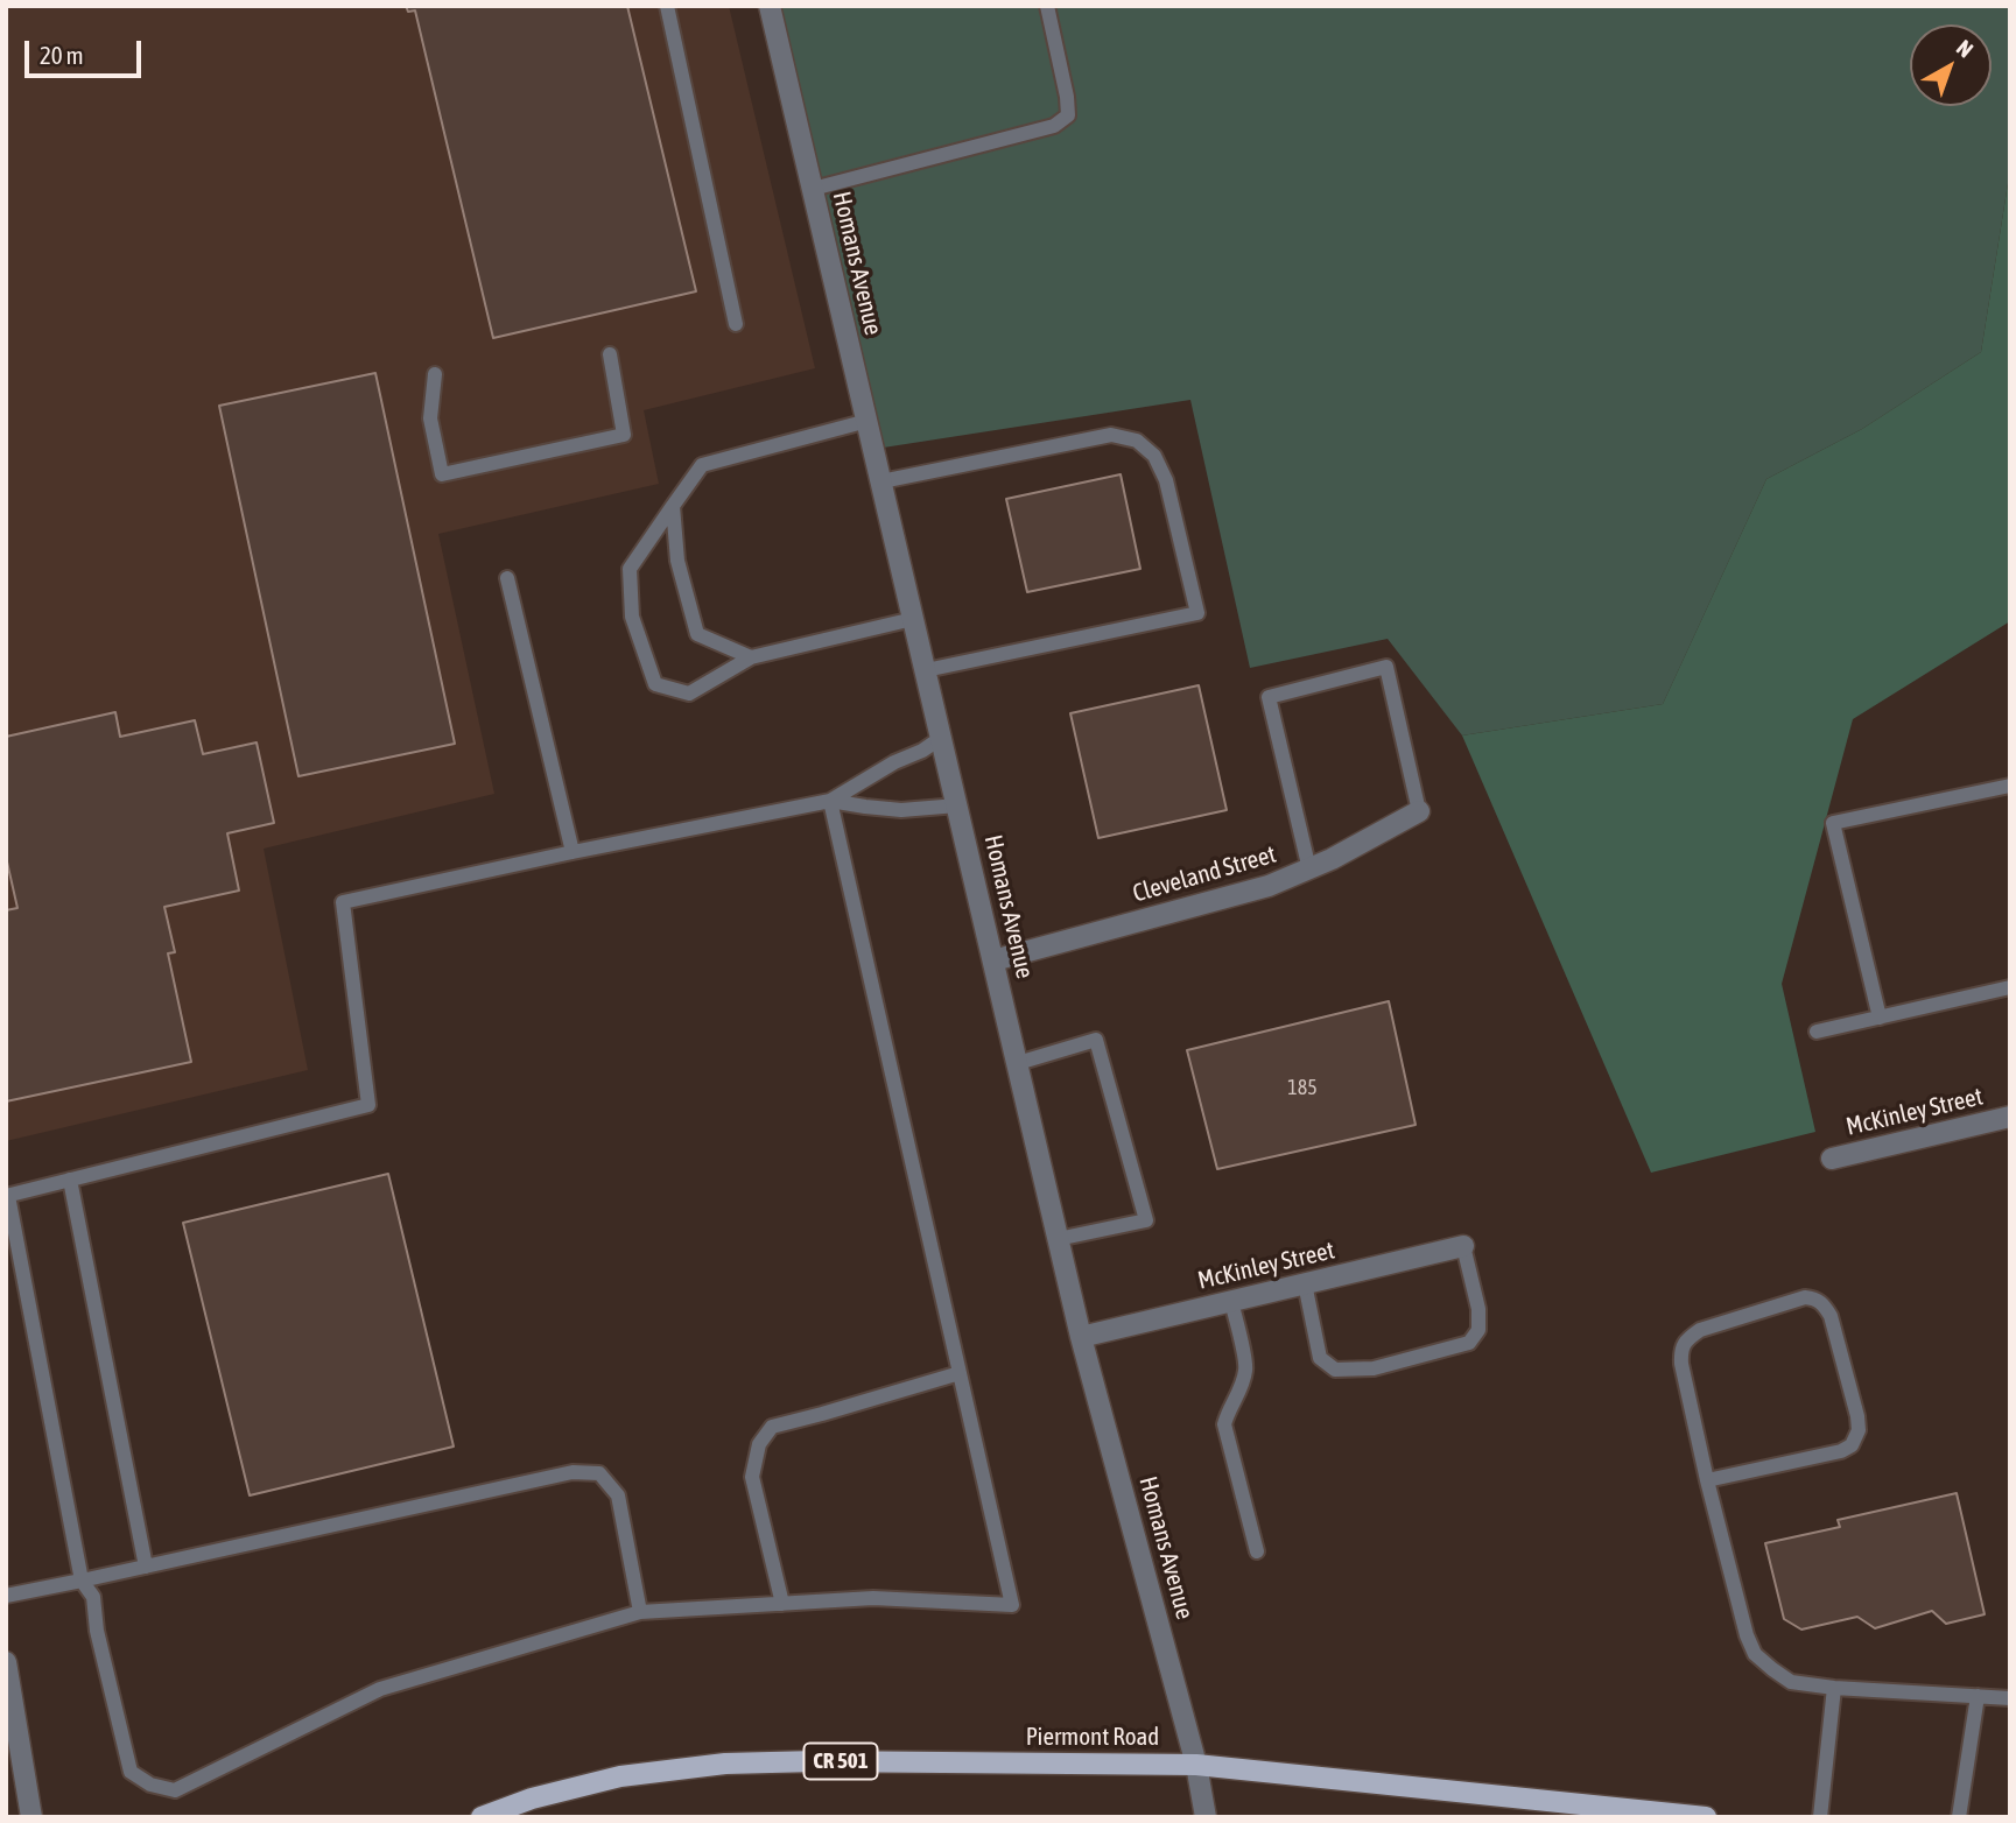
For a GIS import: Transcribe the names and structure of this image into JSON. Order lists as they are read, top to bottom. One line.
{"streets":{"main road":["Piermont Road","CR 501"],"street":["Homans Avenue","Cleveland Street","McKinley Street"]},"crossings":[["Homans Avenue","Cleveland Street"],["Homans Avenue","McKinley Street"],["Homans Avenue","Piermont Road"]],"house_numbers":["185"],"scale_bar":"20 m","north":"top right"}
